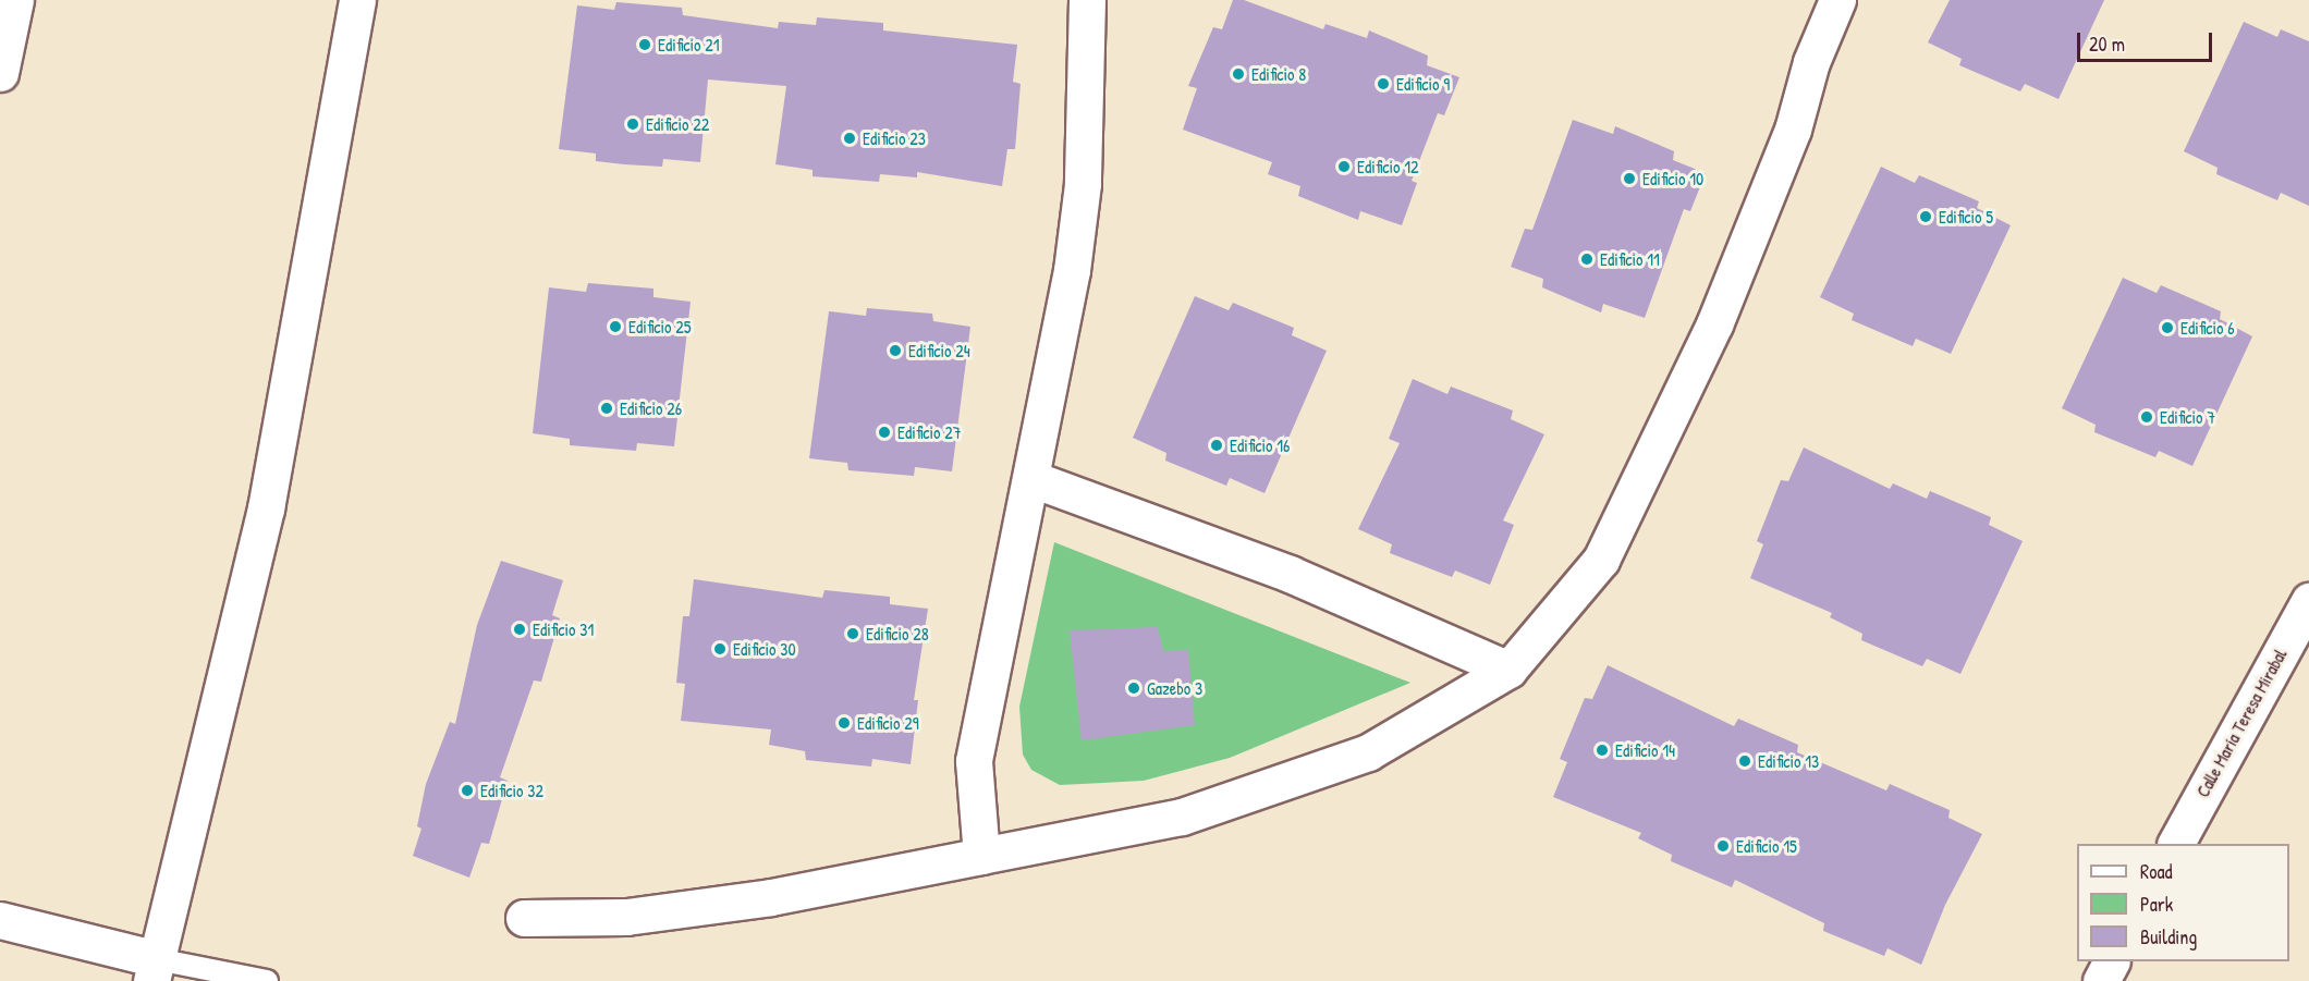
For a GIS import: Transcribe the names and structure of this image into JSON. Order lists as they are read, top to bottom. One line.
{"streets":{"street":["Calle María Teresa Mirabal"]},"places":["Edificio 21","Edificio 8","Edificio 9","Edificio 22","Edificio 23","Edificio 12","Edificio 10","Edificio 5","Edificio 11","Edificio 25","Edificio 6","Edificio 24","Edificio 26","Edificio 7","Edificio 27","Edificio 16","Edificio 31","Edificio 28","Edificio 30","Gazebo 3","Edificio 29","Edificio 14","Edificio 13","Edificio 32","Edificio 15"],"legend":["Road","Park","Building"],"scale_bar":"20 m"}
